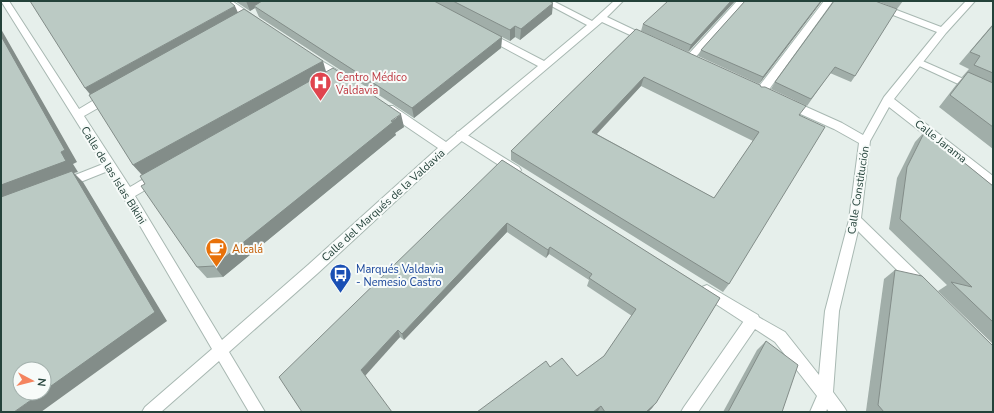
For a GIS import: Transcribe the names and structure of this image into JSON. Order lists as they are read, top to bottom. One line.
{"streets":{"street":["Calle Jarama","Calle de las Islas Bikini","Calle Constitución","Calle del Marqués de la Valdavia"]},"crossings":[["Calle Jarama","Calle Constitución"],["Calle de las Islas Bikini","Calle del Marqués de la Valdavia"]],"places":{"hospital":["Centro Médico Valdavia"],"cafe":["Alcalá"],"bus stop":["Marqués Valdavia - Nemesio Castro"]},"north":"right"}
